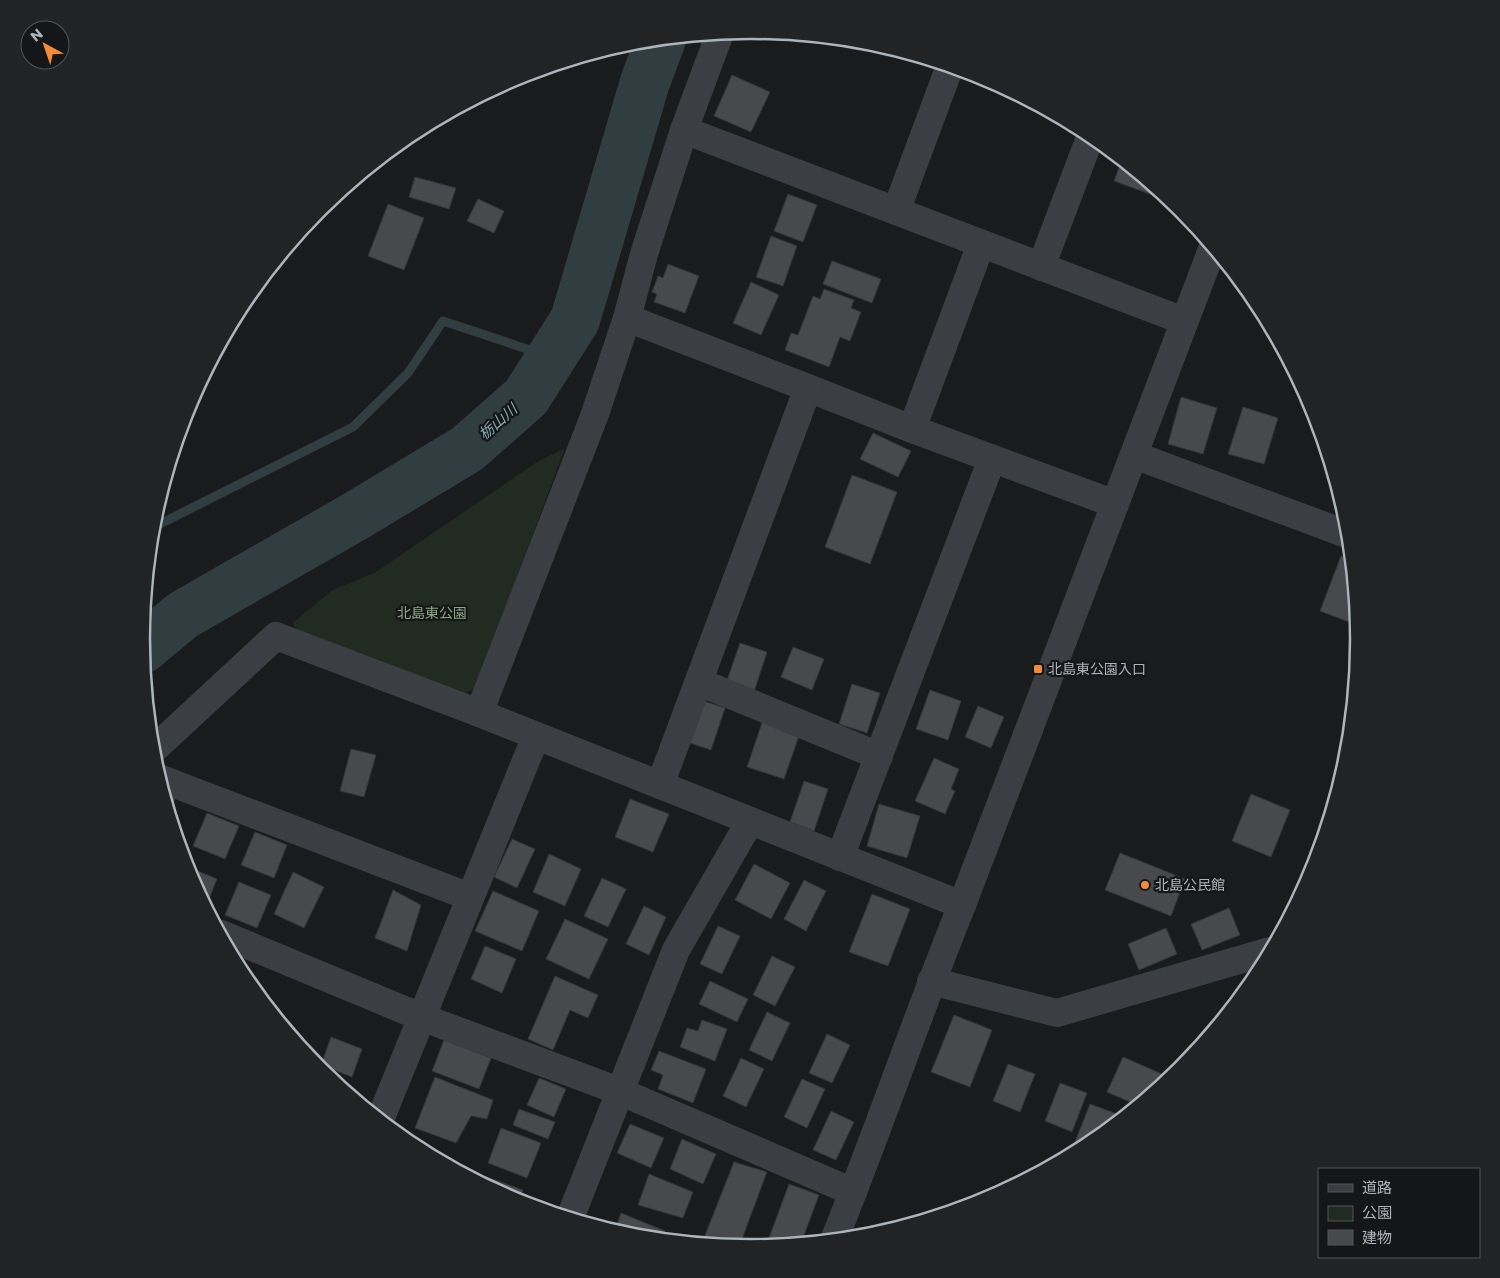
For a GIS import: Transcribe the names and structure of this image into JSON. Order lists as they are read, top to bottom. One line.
{"water":["栃山川"],"parks":["北島東公園"],"places":{"transit":["北島東公園入口"],"other":["北島公民館"]},"legend":["道路","公園","建物"],"north":"top left"}
